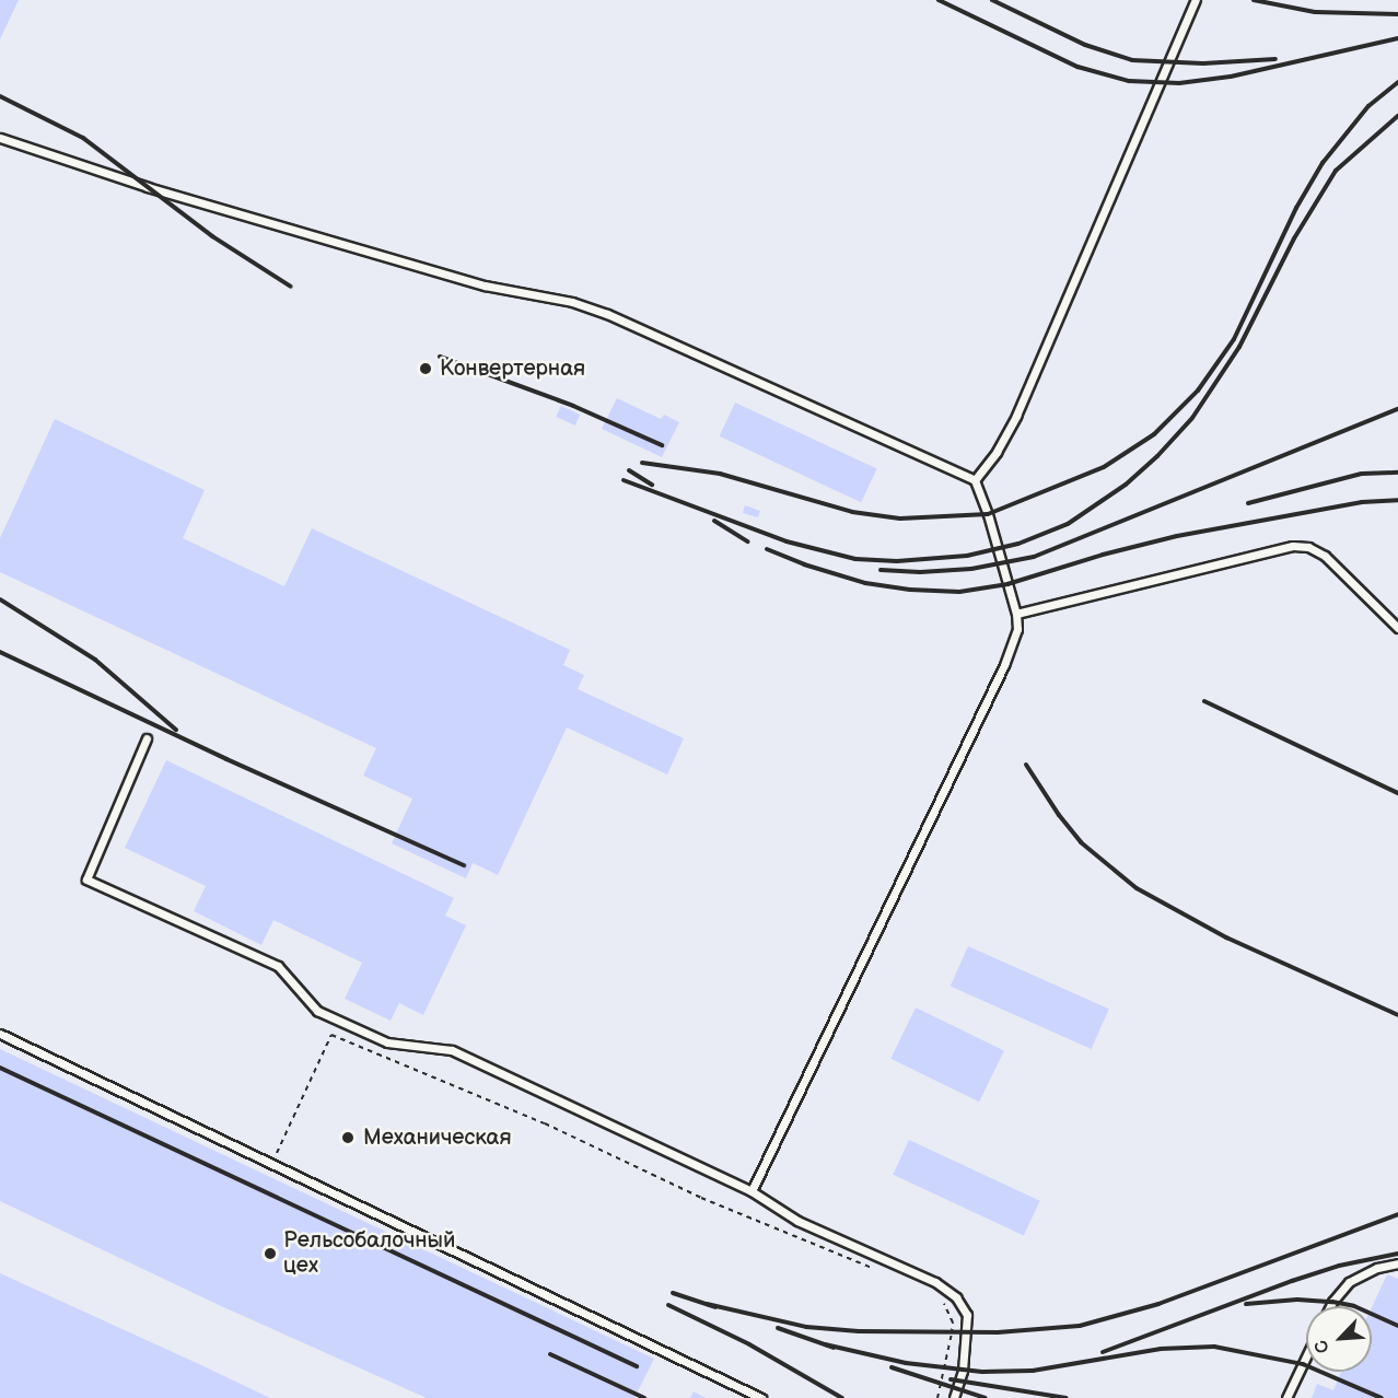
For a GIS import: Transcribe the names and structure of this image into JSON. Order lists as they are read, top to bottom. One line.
{"places":["Конвертерная","Механическая","Рельсобалочный цех"],"north":"bottom left"}
